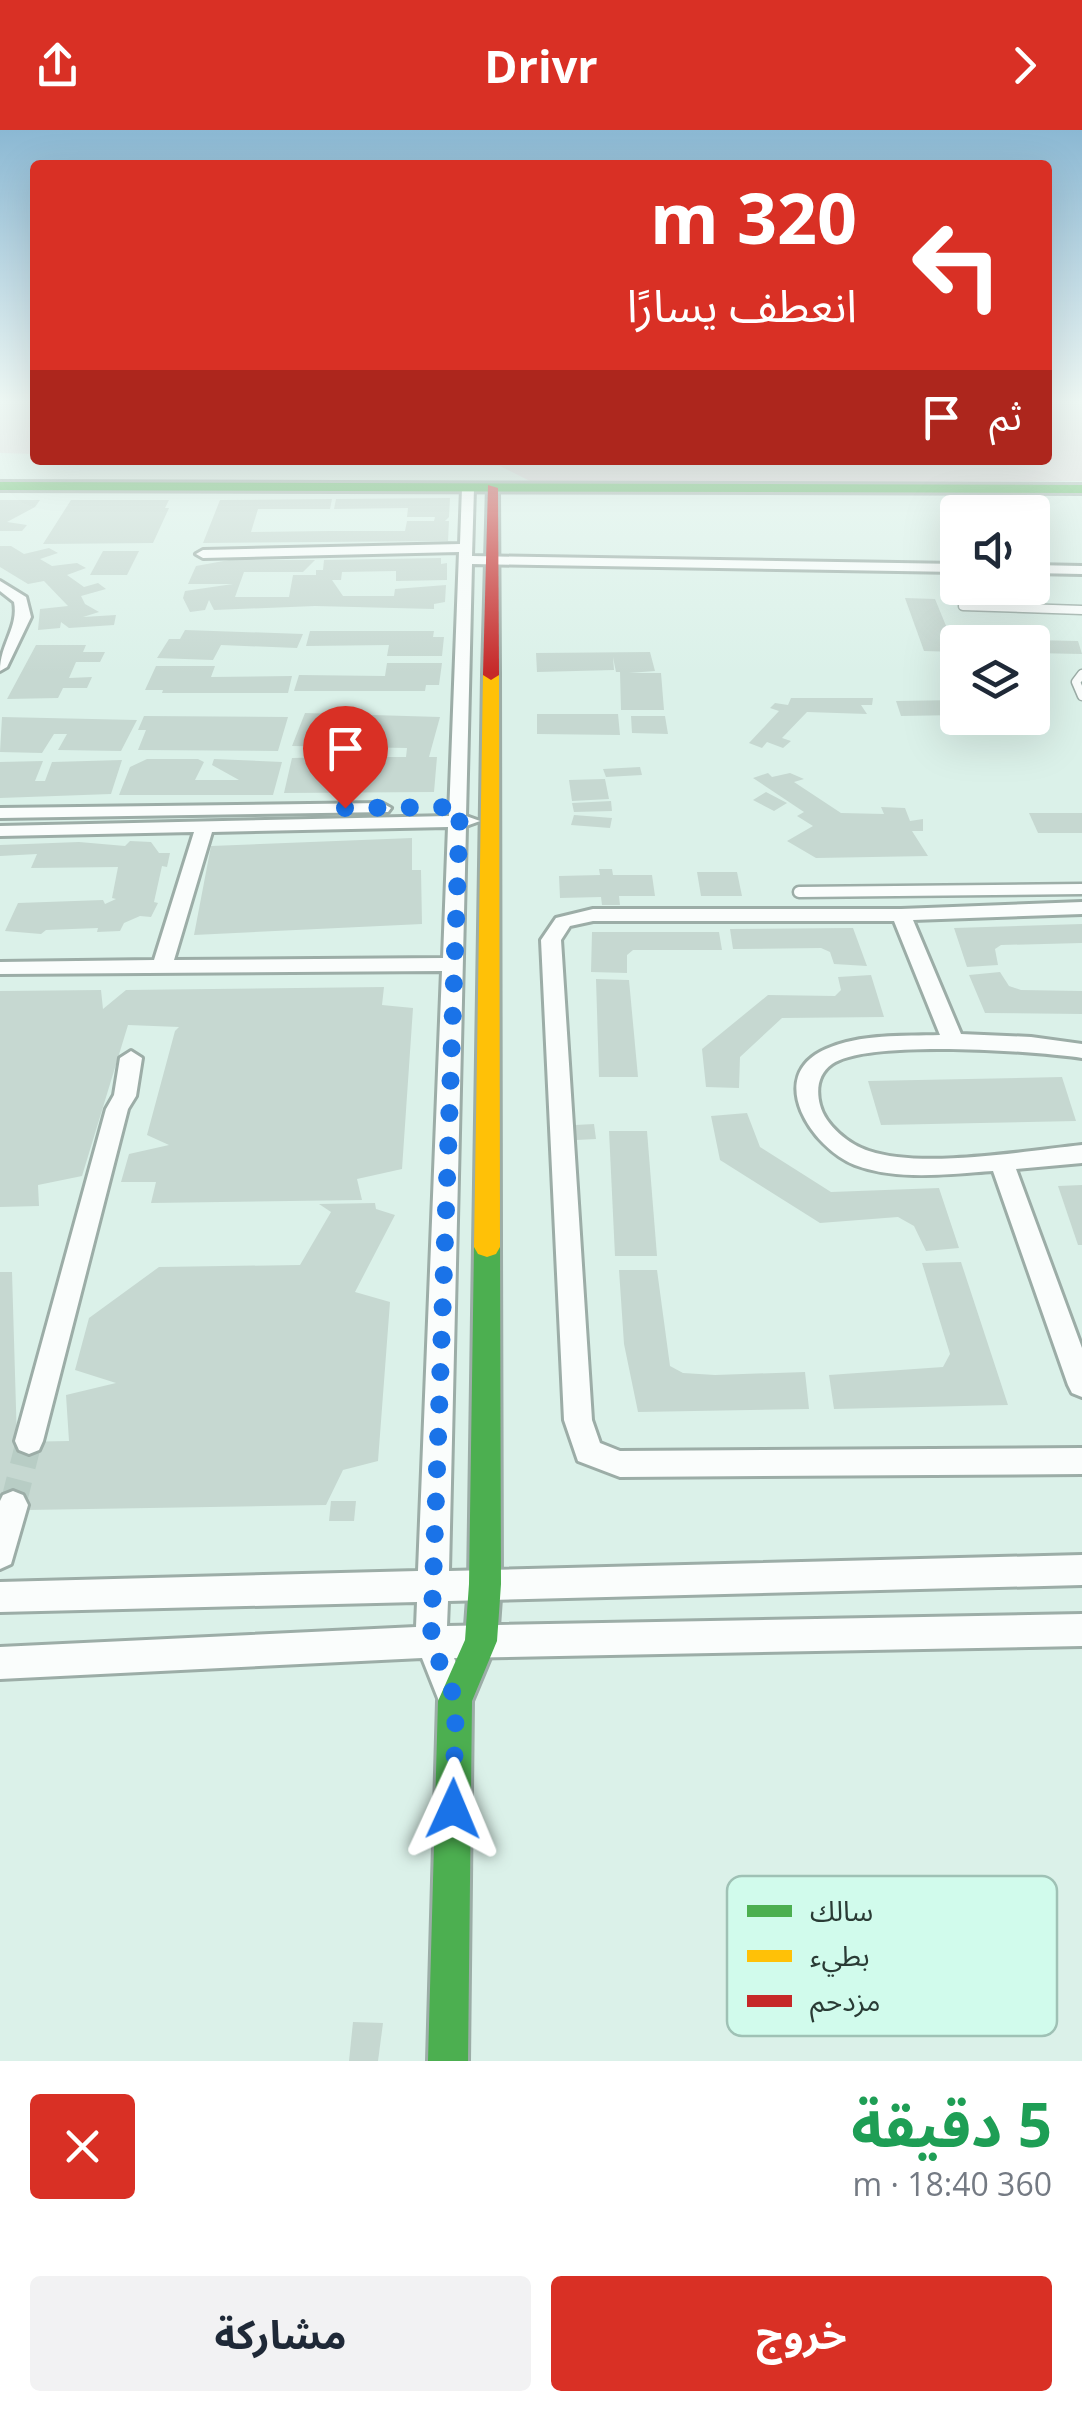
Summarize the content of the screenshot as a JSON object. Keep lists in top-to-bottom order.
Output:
{
  "legend": ["سالك", "بطيء", "مزدحم"],
  "page": {
    "header": "Drivr",
    "turn": ["320 m", "انعطف يسارًا"],
    "then": "ثم",
    "heading": ["5 دقيقة", "360 m · 18:40"],
    "buttons": ["خروج", "مشاركة"]
  }
}
